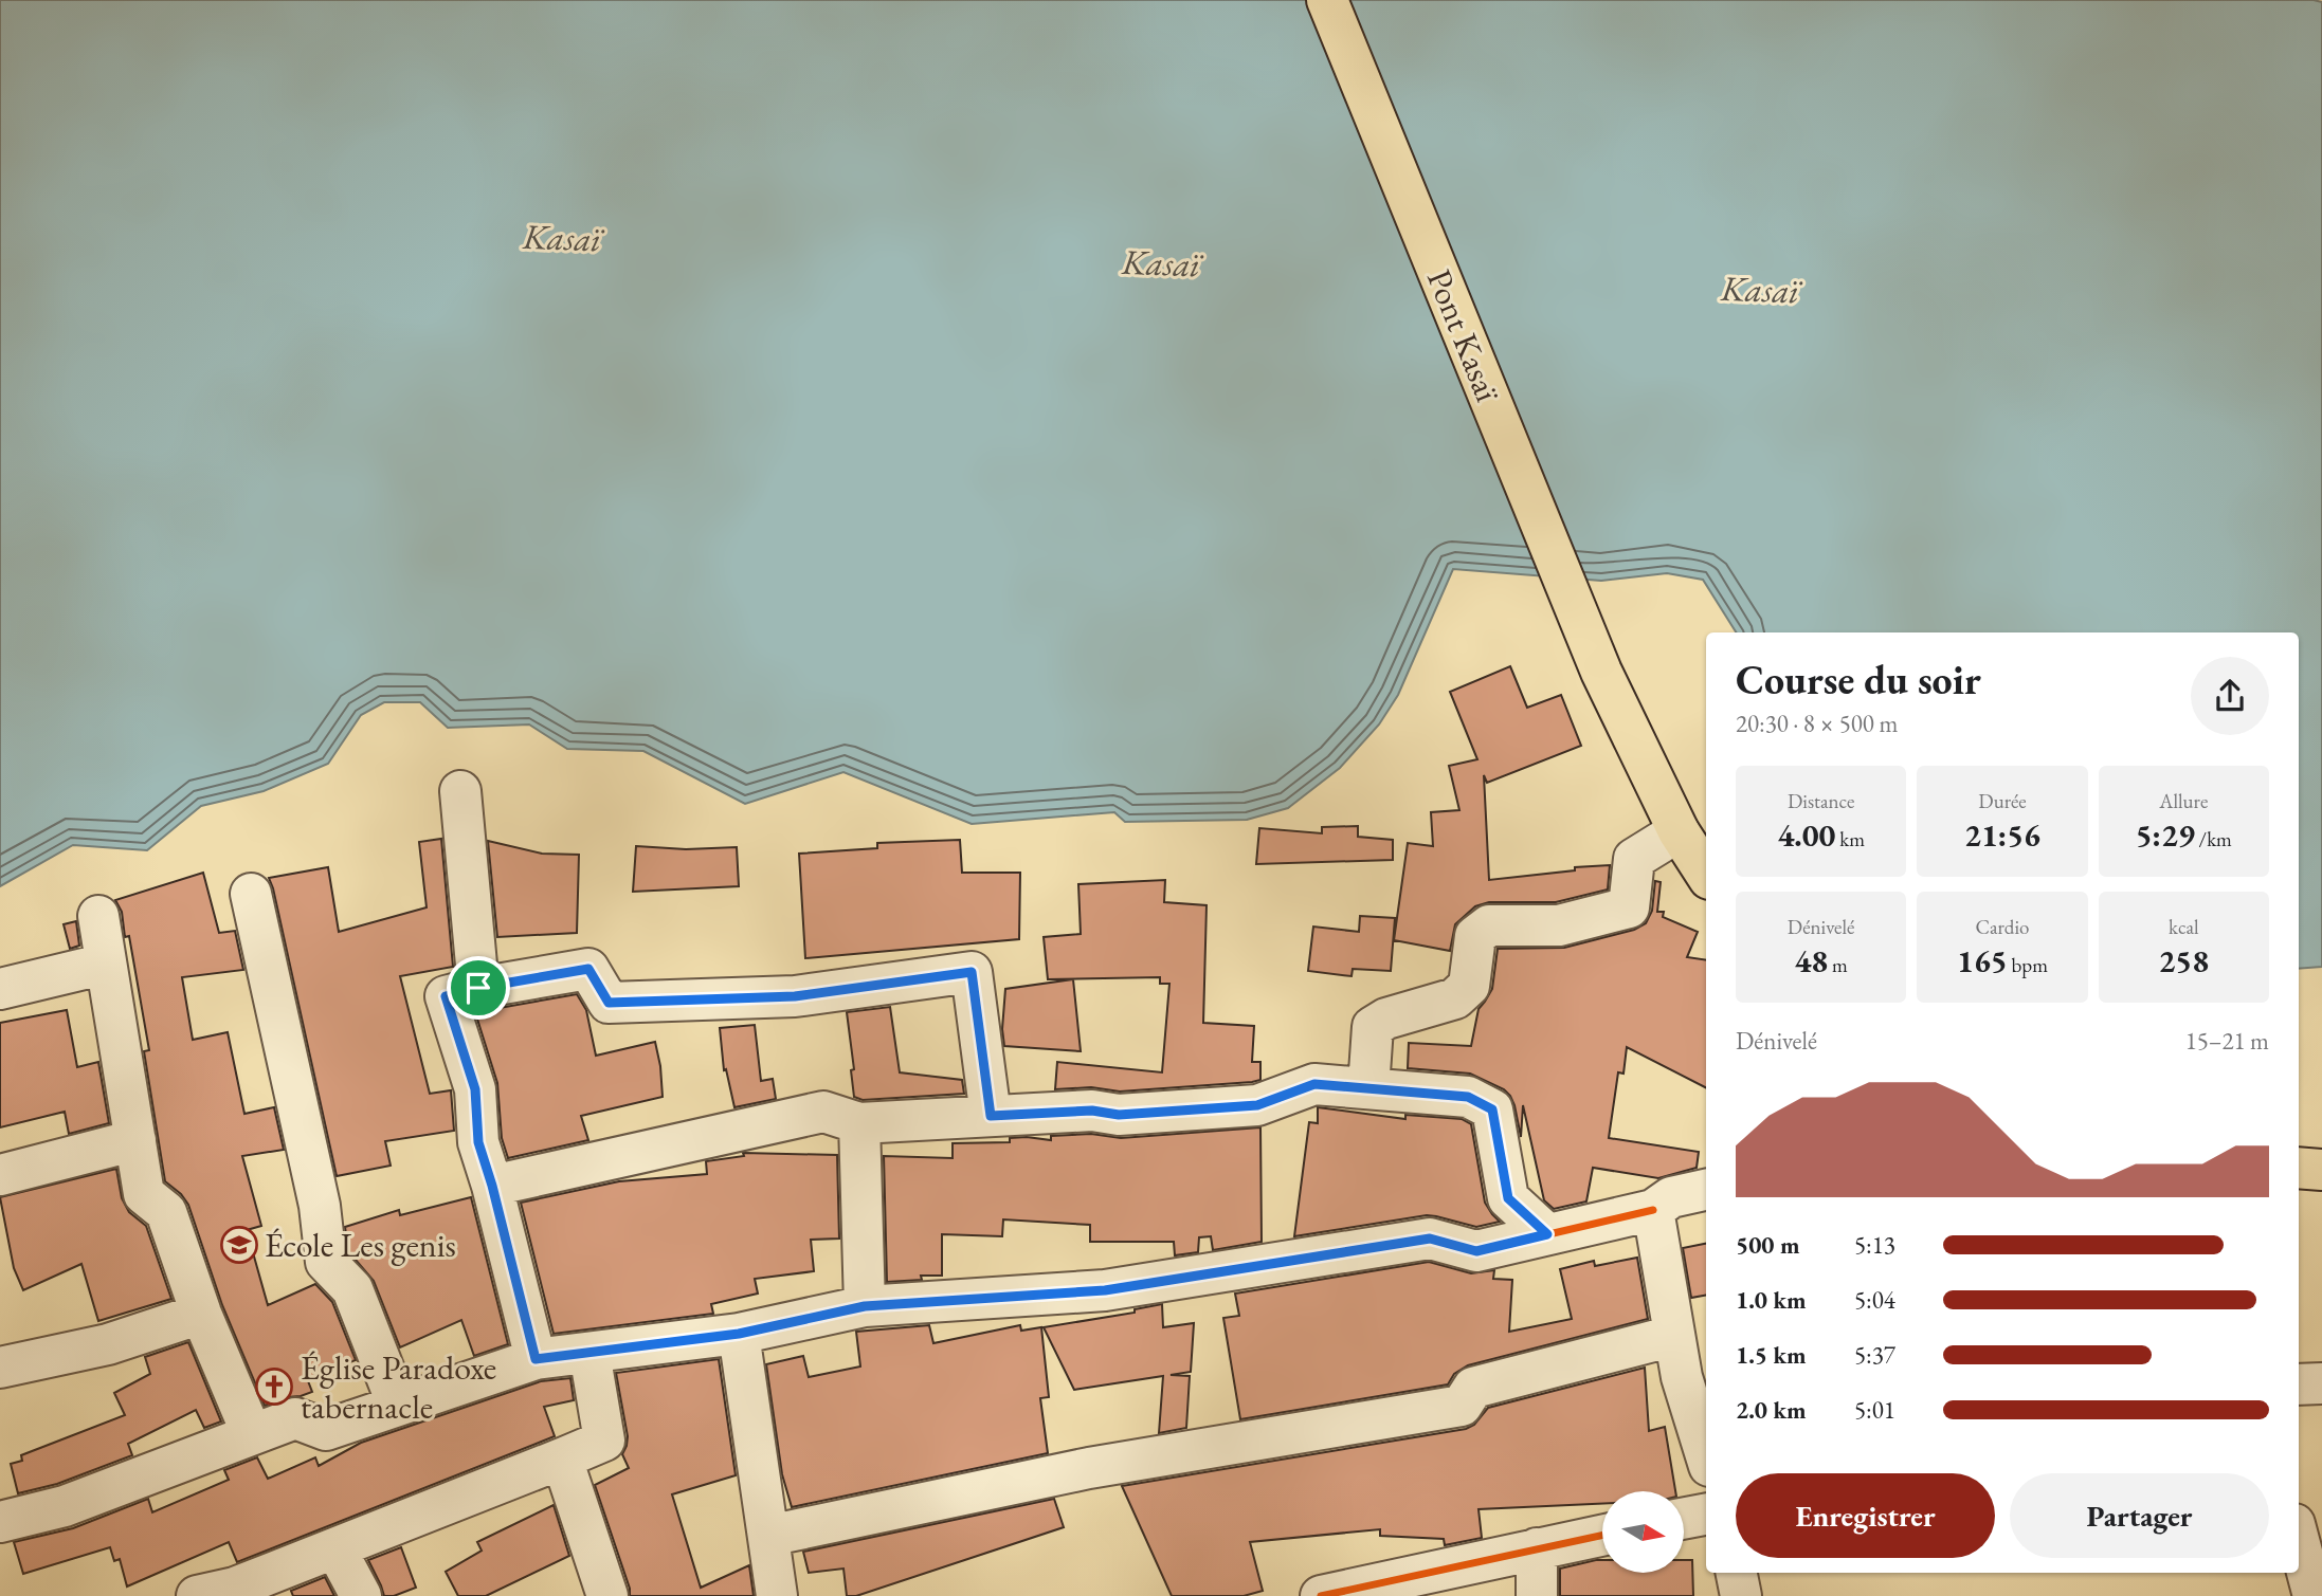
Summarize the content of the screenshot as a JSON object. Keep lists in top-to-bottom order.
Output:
{
  "streets": {
    "main road": ["Pont Kasaï"]
  },
  "water": ["Kasaï"],
  "places": {
    "school or university": ["École Les genis"],
    "church": ["Église Paradoxe tabernacle"]
  },
  "north": "right",
  "page": {
    "heading": ["Course du soir", "20:30 · 8 × 500 m"],
    "stats": [
      ["Distance", "4.00 km"],
      ["Durée", "21:56"],
      ["Allure", "5:29 /km"],
      ["Dénivelé", "48 m"],
      ["Cardio", "165 bpm"],
      ["kcal", "258"]
    ],
    "chart": ["Dénivelé", "15–21 m"],
    "list": [
      {
        "name": "500 m",
        "note": "5:13"
      },
      {
        "name": "1.0 km",
        "note": "5:04"
      },
      {
        "name": "1.5 km",
        "note": "5:37"
      },
      {
        "name": "2.0 km",
        "note": "5:01"
      }
    ],
    "buttons": ["Enregistrer", "Partager"]
  }
}
